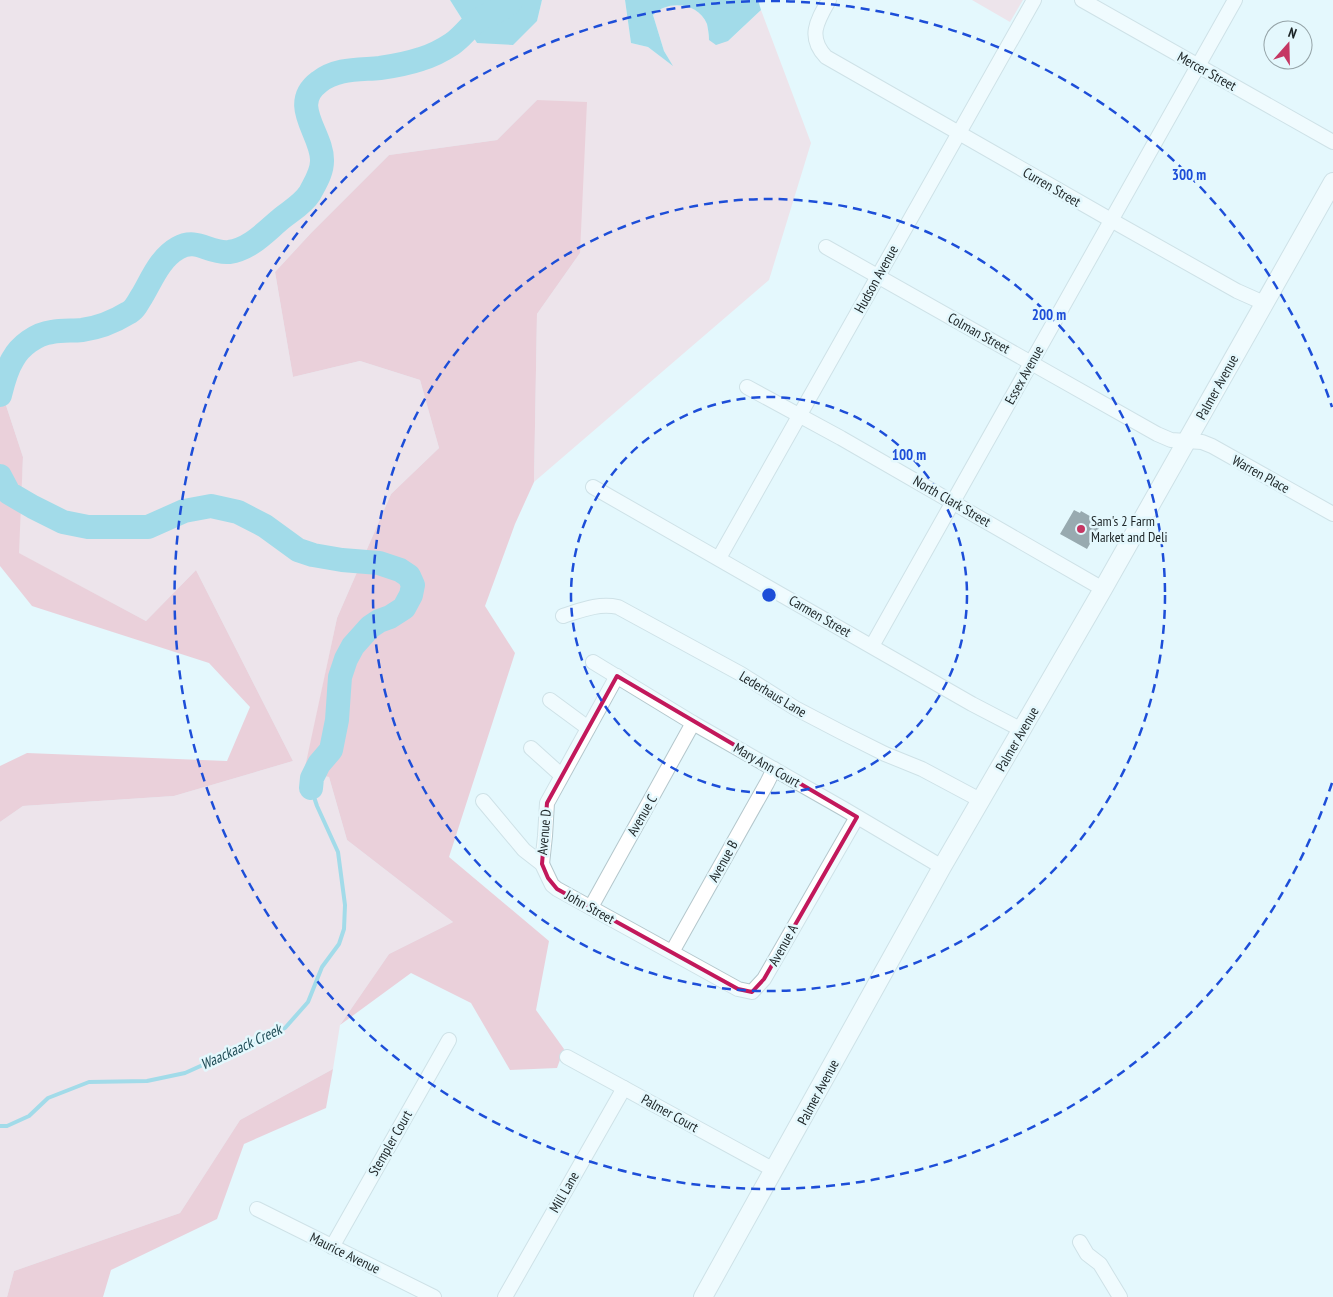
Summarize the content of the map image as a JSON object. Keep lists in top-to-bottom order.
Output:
{
  "streets": {
    "street": [
      "Mercer Street",
      "Curren Street",
      "Hudson Avenue",
      "Colman Street",
      "Essex Avenue",
      "Palmer Avenue",
      "Warren Place",
      "North Clark Street",
      "Carmen Street",
      "Lederhaus Lane",
      "Mary Ann Court",
      "Avenue C",
      "Avenue D",
      "Avenue B",
      "John Street",
      "Avenue A",
      "Palmer Court",
      "Stempler Court",
      "Mill Lane",
      "Maurice Avenue"
    ]
  },
  "crossings": [
    ["Mercer Street", "Essex Avenue"],
    ["Curren Street", "Hudson Avenue"],
    ["Curren Street", "Essex Avenue"],
    ["Curren Street", "Palmer Avenue"],
    ["Hudson Avenue", "Colman Street"],
    ["Hudson Avenue", "North Clark Street"],
    ["Hudson Avenue", "Carmen Street"],
    ["Colman Street", "Essex Avenue"],
    ["Colman Street", "Palmer Avenue"],
    ["Colman Street", "Warren Place"],
    ["Essex Avenue", "North Clark Street"],
    ["Essex Avenue", "Carmen Street"],
    ["Palmer Avenue", "Warren Place"],
    ["Palmer Avenue", "North Clark Street"],
    ["Palmer Avenue", "Carmen Street"],
    ["Palmer Avenue", "Lederhaus Lane"],
    ["Palmer Avenue", "Mary Ann Court"],
    ["Palmer Avenue", "Palmer Court"],
    ["Mary Ann Court", "Avenue C"],
    ["Mary Ann Court", "Avenue D"],
    ["Mary Ann Court", "Avenue B"],
    ["Mary Ann Court", "Avenue A"],
    ["Avenue C", "John Street"],
    ["Avenue D", "John Street"],
    ["Avenue B", "John Street"],
    ["Avenue B", "Avenue A"],
    ["John Street", "Avenue A"],
    ["Palmer Court", "Mill Lane"],
    ["Stempler Court", "Maurice Avenue"]
  ],
  "water": ["Waackaack Creek"],
  "places": ["Sam's 2 Farm Market and Deli"],
  "north": "top",
  "rings": ["300 m", "200 m", "100 m"]
}
